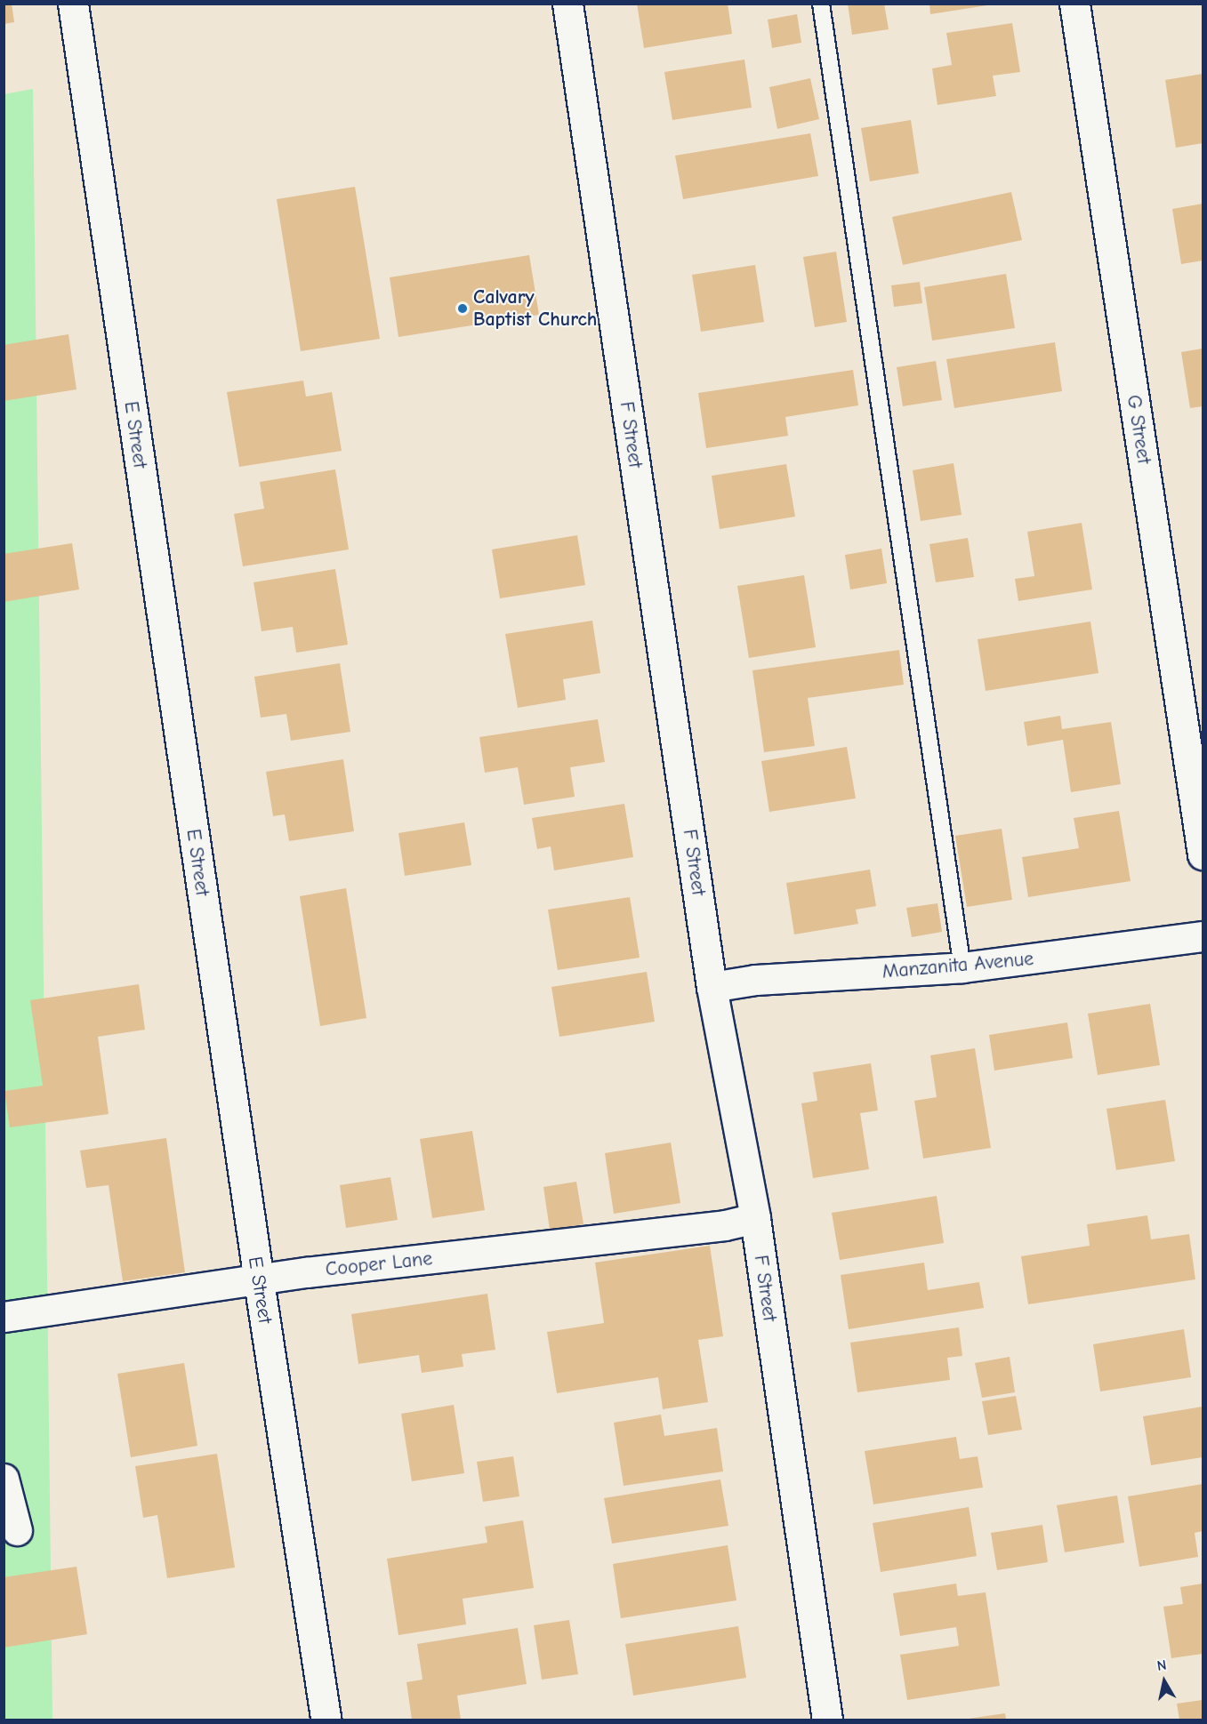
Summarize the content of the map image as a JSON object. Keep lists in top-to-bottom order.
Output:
{
  "streets": {
    "street": [
      "G Street",
      "E Street",
      "F Street",
      "Manzanita Avenue",
      "Cooper Lane"
    ]
  },
  "crossings": [
    ["E Street", "Cooper Lane"],
    ["F Street", "Manzanita Avenue"],
    ["F Street", "Cooper Lane"]
  ],
  "places": ["Calvary Baptist Church"],
  "north": "top"
}
